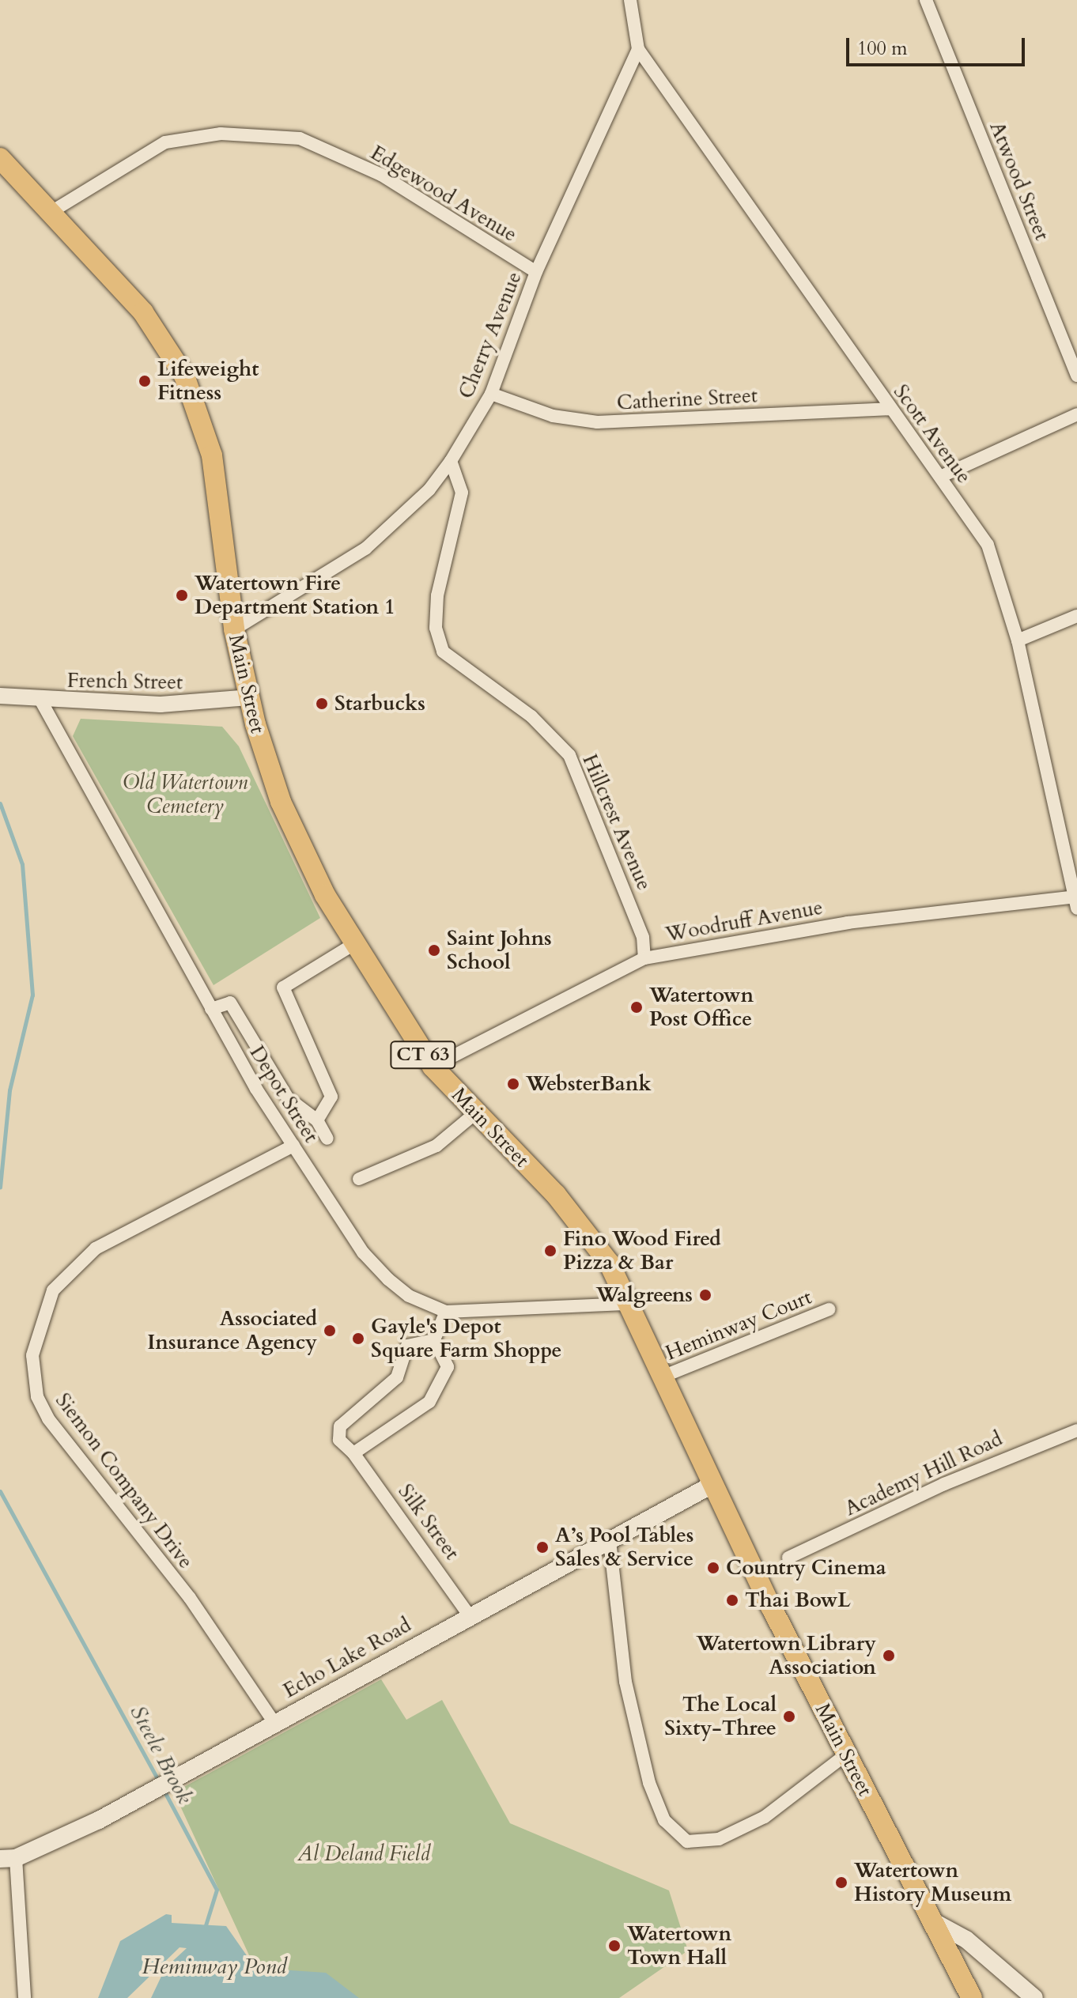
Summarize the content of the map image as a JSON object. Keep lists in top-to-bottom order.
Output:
{
  "streets": {
    "main road": ["Main Street", "CT 63", "Echo Lake Road"],
    "street": [
      "Atwood Street",
      "Edgewood Avenue",
      "Cherry Avenue",
      "Catherine Street",
      "Scott Avenue",
      "French Street",
      "Hillcrest Avenue",
      "Woodruff Avenue",
      "Depot Street",
      "Heminway Court",
      "Academy Hill Road",
      "Siemon Company Drive",
      "Silk Street"
    ]
  },
  "crossings": [
    ["Edgewood Avenue", "Cherry Avenue"],
    ["Edgewood Avenue", "Main Street"],
    ["Cherry Avenue", "Catherine Street"],
    ["Cherry Avenue", "Scott Avenue"],
    ["Cherry Avenue", "Main Street"],
    ["Cherry Avenue", "Hillcrest Avenue"],
    ["Catherine Street", "Scott Avenue"],
    ["Scott Avenue", "Woodruff Avenue"],
    ["French Street", "Main Street"],
    ["French Street", "Depot Street"],
    ["Main Street", "Woodruff Avenue"],
    ["Main Street", "Depot Street"],
    ["Main Street", "Heminway Court"],
    ["Main Street", "Echo Lake Road"],
    ["Hillcrest Avenue", "Woodruff Avenue"],
    ["Depot Street", "Siemon Company Drive"],
    ["Siemon Company Drive", "Echo Lake Road"],
    ["Silk Street", "Echo Lake Road"]
  ],
  "water": ["Steele Brook", "Heminway Pond"],
  "parks": ["Old Watertown Cemetery", "Al Deland Field"],
  "places": [
    "Lifeweight Fitness",
    "Watertown Fire Department Station 1",
    "Starbucks",
    "Saint Johns School",
    "Watertown Post Office",
    "WebsterBank",
    "Fino Wood Fired Pizza & Bar",
    "Walgreens",
    "Associated Insurance Agency",
    "Gayle's Depot Square Farm Shoppe",
    "A’s Pool Tables Sales & Service",
    "Country Cinema",
    "Thai BowL",
    "Watertown Library Association",
    "The Local Sixty-Three",
    "Watertown History Museum",
    "Watertown Town Hall"
  ],
  "scale_bar": "100 m"
}
